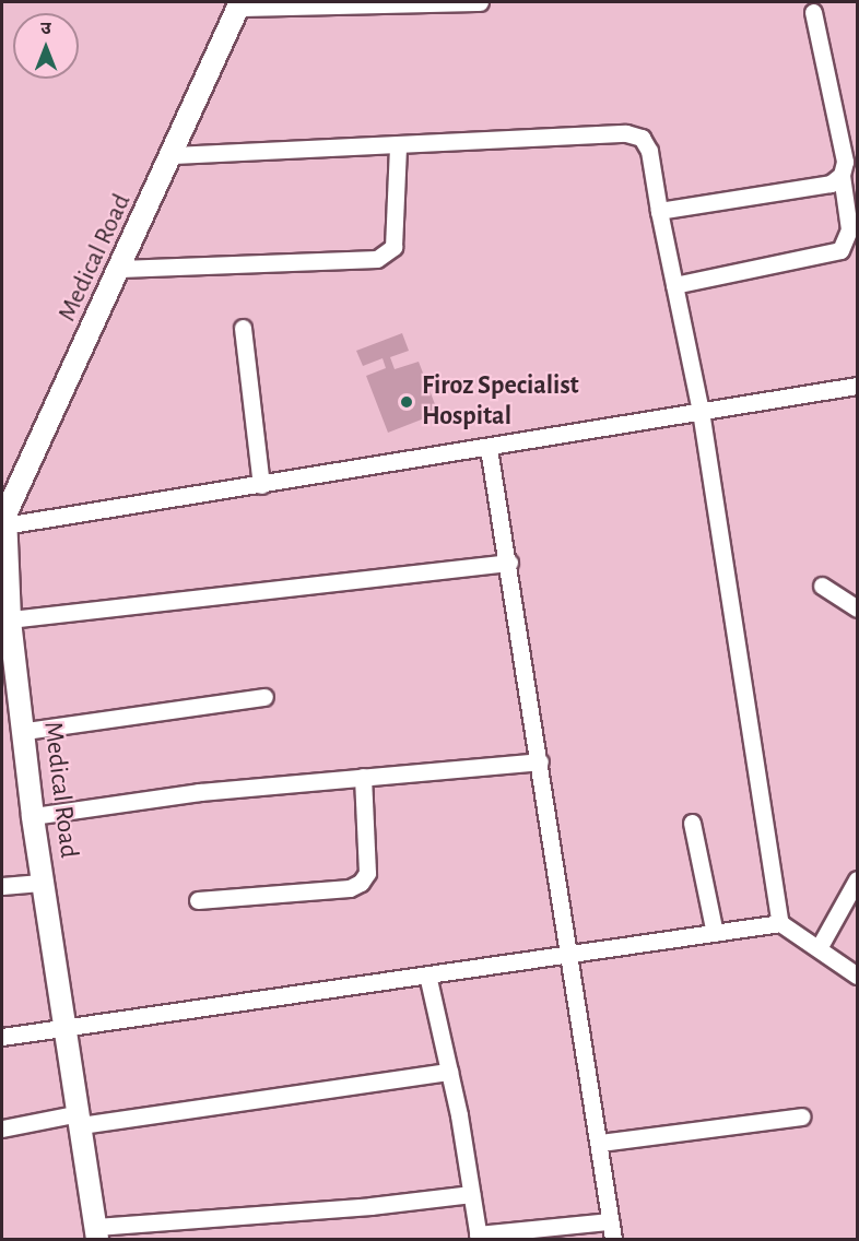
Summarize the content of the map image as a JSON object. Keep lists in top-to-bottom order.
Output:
{
  "streets": {
    "street": ["Medical Road"]
  },
  "places": ["Firoz Specialist Hospital"],
  "north": "top"
}
